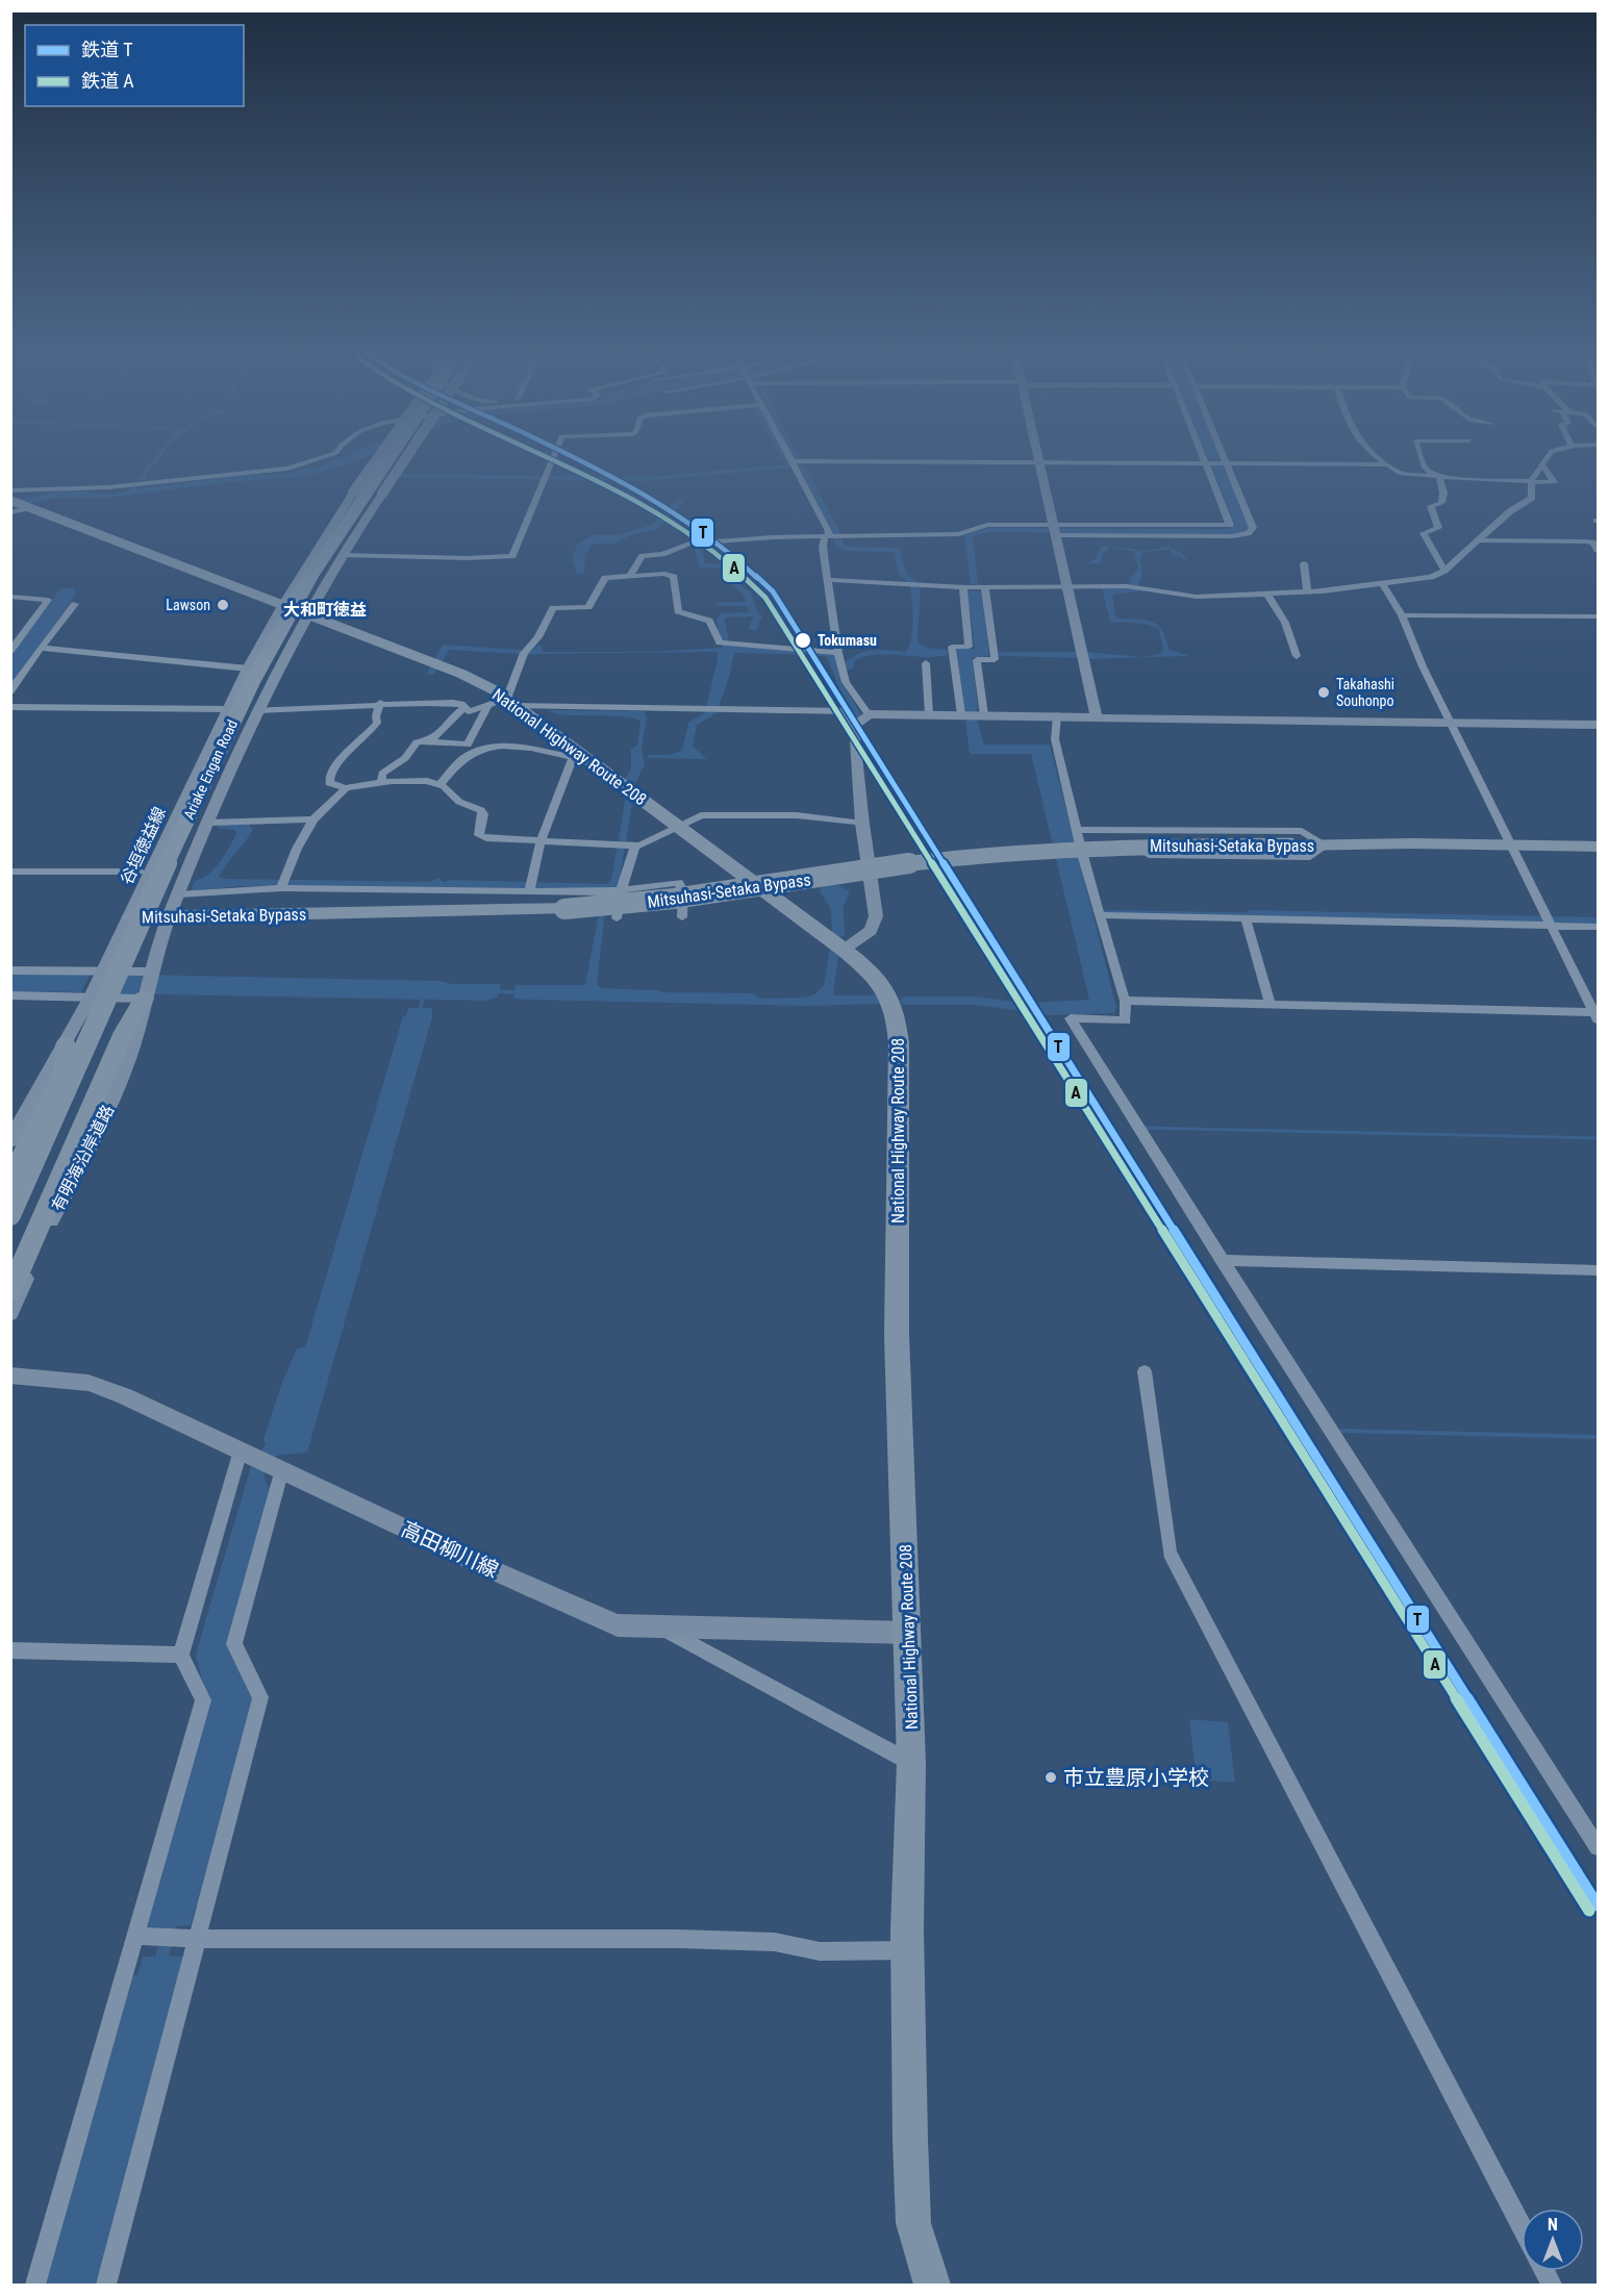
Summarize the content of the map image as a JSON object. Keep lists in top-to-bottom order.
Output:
{
  "streets": {
    "highway": ["National Highway Route 208", "Ariake Engan Road", "Mitsuhasi-Setaka Bypass"],
    "main road": ["谷垣徳益線", "有明海沿岸道路", "高田柳川線"]
  },
  "crossings": [
    ["National Highway Route 208", "谷垣徳益線"],
    ["National Highway Route 208", "高田柳川線"],
    ["Ariake Engan Road", "谷垣徳益線"],
    ["Ariake Engan Road", "Mitsuhasi-Setaka Bypass"],
    ["谷垣徳益線", "Mitsuhasi-Setaka Bypass"]
  ],
  "districts": ["大和町徳益"],
  "places": [
    "Lawson",
    "Tokumasu",
    "Takahashi Souhonpo",
    "市立豊原小学校"
  ],
  "lines": ["rail line T", "rail line A"],
  "legend": ["鉄道 T", "鉄道 A"],
  "north": "top"
}
